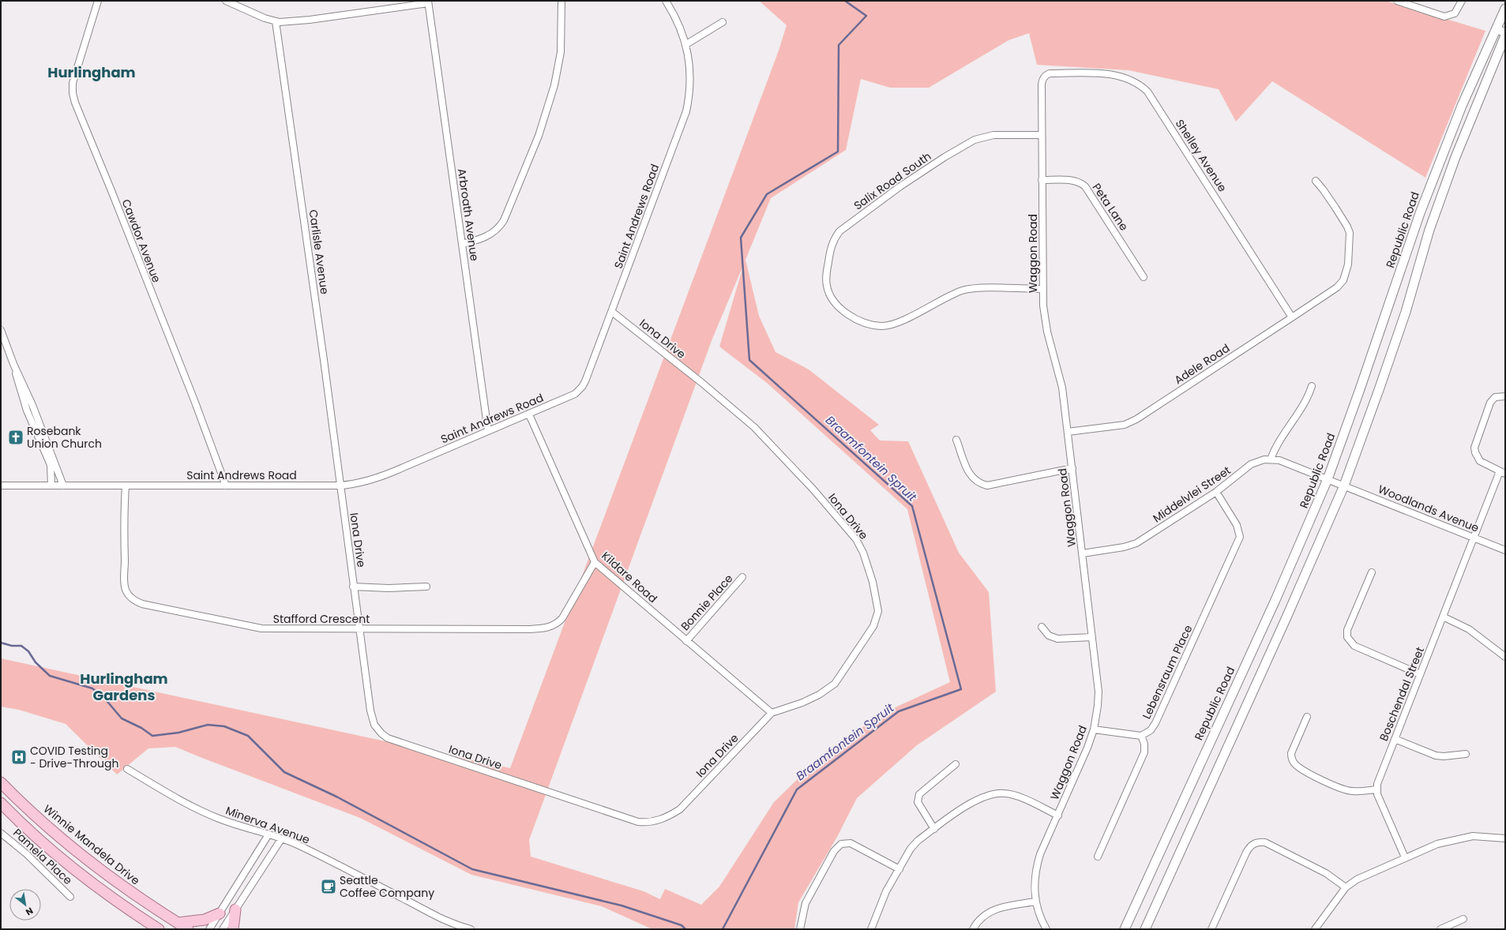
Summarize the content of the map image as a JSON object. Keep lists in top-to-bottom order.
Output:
{
  "streets": {
    "main road": ["Republic Road", "Winnie Mandela Drive"],
    "street": [
      "Shelley Avenue",
      "Salix Road South",
      "Peta Lane",
      "Arbroath Avenue",
      "Saint Andrews Road",
      "Cawdor Avenue",
      "Carlisle Avenue",
      "Waggon Road",
      "Iona Drive",
      "Adele Road",
      "Middelvlei Street",
      "Woodlands Avenue",
      "Kildare Road",
      "Bonnie Place",
      "Stafford Crescent",
      "Lebensraum Place",
      "Boschendal Street",
      "Minerva Avenue",
      "Pamela Place"
    ]
  },
  "crossings": [
    ["Shelley Avenue", "Waggon Road"],
    ["Shelley Avenue", "Adele Road"],
    ["Salix Road South", "Waggon Road"],
    ["Peta Lane", "Waggon Road"],
    ["Arbroath Avenue", "Saint Andrews Road"],
    ["Saint Andrews Road", "Cawdor Avenue"],
    ["Saint Andrews Road", "Carlisle Avenue"],
    ["Saint Andrews Road", "Iona Drive"],
    ["Saint Andrews Road", "Kildare Road"],
    ["Saint Andrews Road", "Stafford Crescent"],
    ["Republic Road", "Middelvlei Street"],
    ["Republic Road", "Woodlands Avenue"],
    ["Carlisle Avenue", "Iona Drive"],
    ["Waggon Road", "Adele Road"],
    ["Waggon Road", "Middelvlei Street"],
    ["Iona Drive", "Kildare Road"],
    ["Iona Drive", "Stafford Crescent"],
    ["Middelvlei Street", "Woodlands Avenue"],
    ["Middelvlei Street", "Lebensraum Place"],
    ["Woodlands Avenue", "Boschendal Street"],
    ["Kildare Road", "Bonnie Place"],
    ["Kildare Road", "Stafford Crescent"]
  ],
  "districts": ["Hurlingham", "Hurlingham Gardens"],
  "water": ["Braamfontein Spruit"],
  "places": {
    "church": ["Rosebank Union Church"],
    "hospital": ["COVID Testing - Drive-Through"],
    "cafe": ["Seattle Coffee Company"]
  },
  "north": "bottom right"
}
